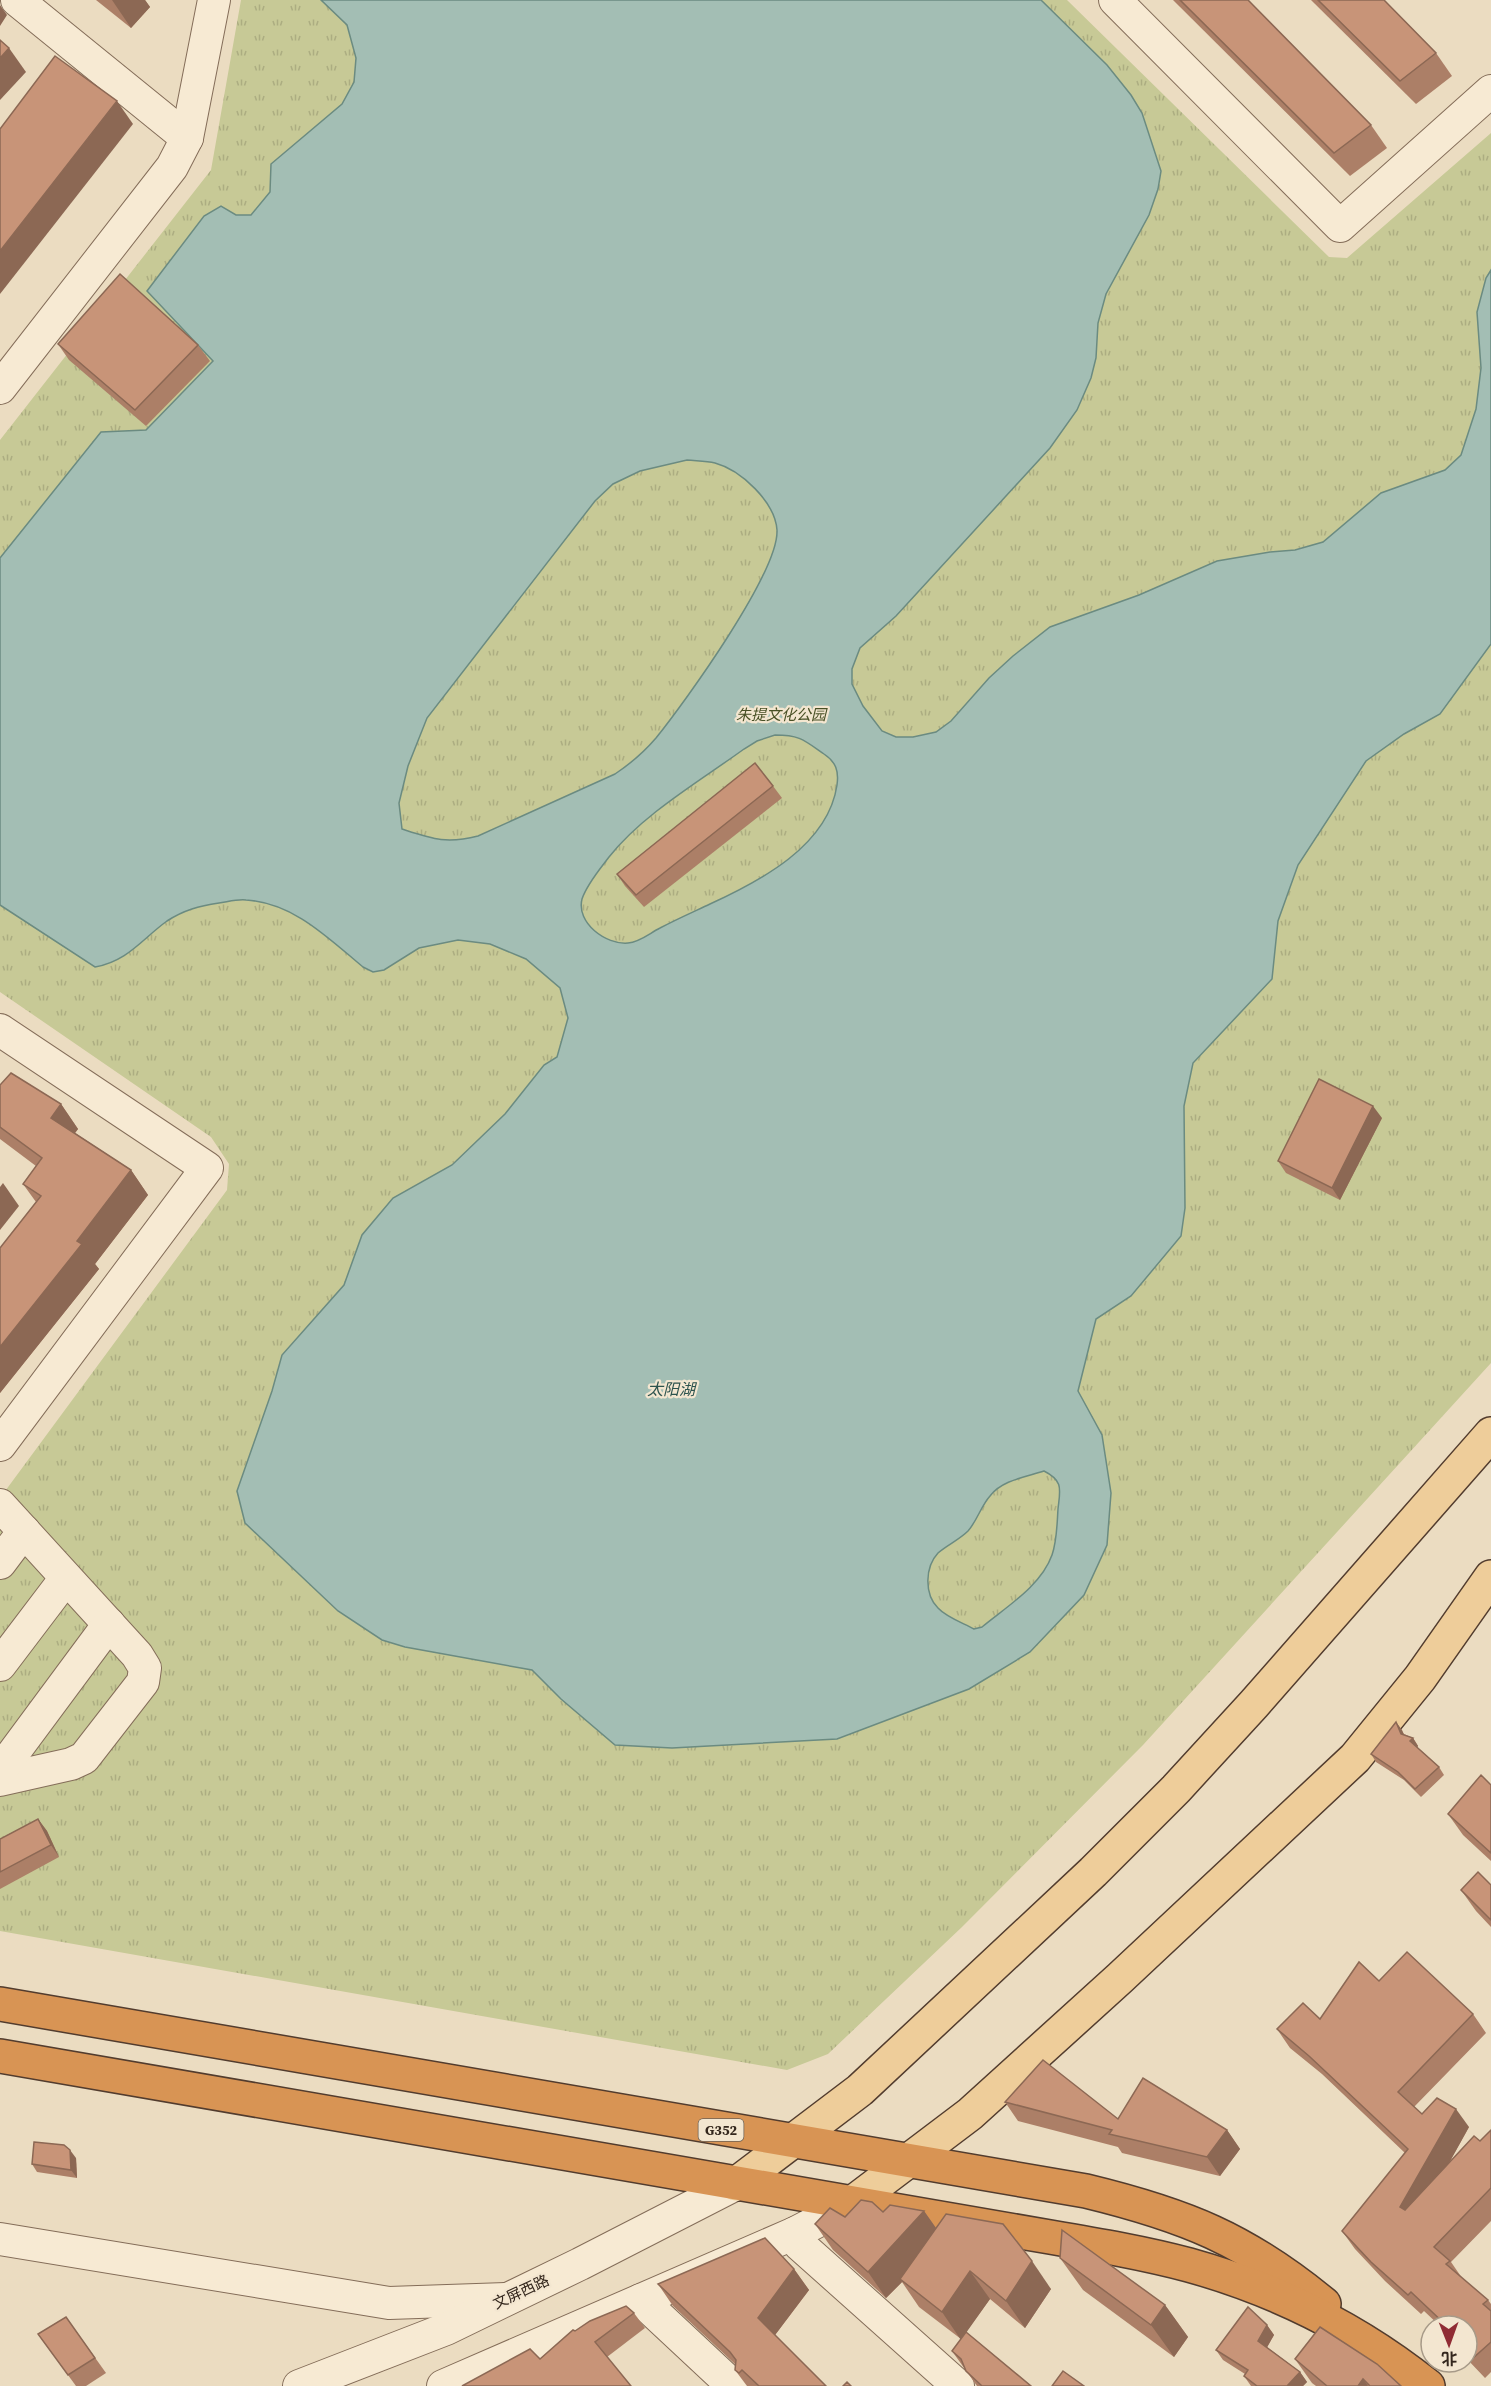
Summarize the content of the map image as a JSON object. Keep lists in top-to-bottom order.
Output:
{
  "streets": {
    "highway": ["G352"],
    "street": ["文屏西路"]
  },
  "crossings": [
    ["G352", "文屏西路"]
  ],
  "water": ["太阳湖"],
  "parks": ["朱提文化公园"],
  "north": "bottom"
}
